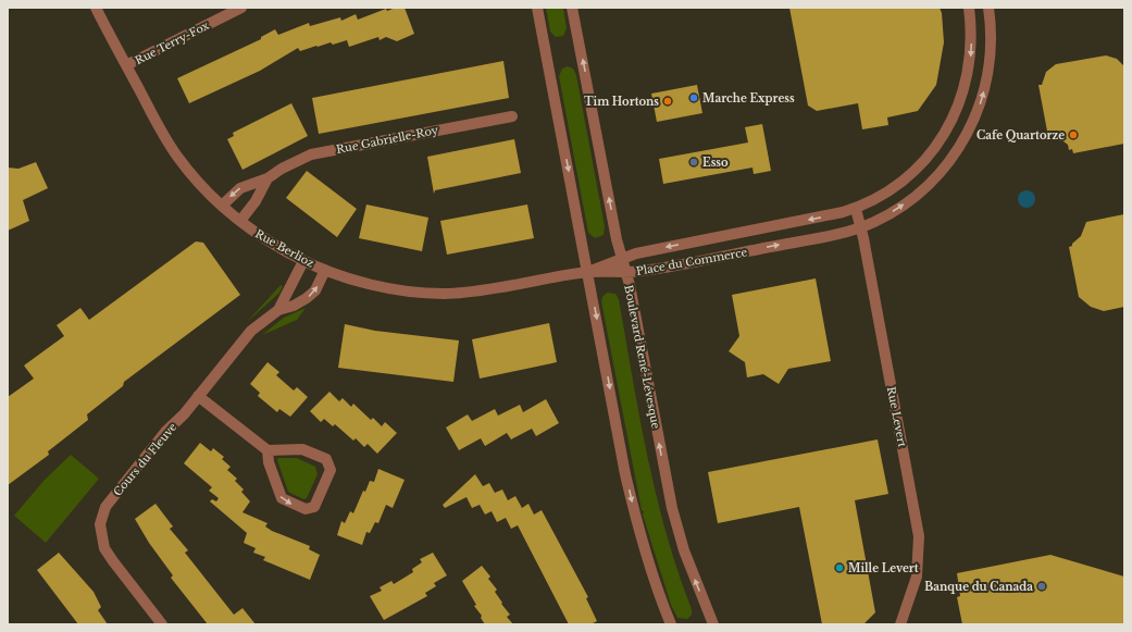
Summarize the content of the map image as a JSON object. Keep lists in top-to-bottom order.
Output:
{
  "streets": {
    "street": [
      "Rue Terry-Fox",
      "Rue Gabrielle-Roy",
      "Rue Berlioz",
      "Place du Commerce",
      "Boulevard René-Lévesque",
      "Rue Levert",
      "Cours du Fleuve"
    ]
  },
  "crossings": [
    ["Rue Terry-Fox", "Rue Berlioz"],
    ["Rue Gabrielle-Roy", "Rue Berlioz"],
    ["Rue Berlioz", "Place du Commerce"],
    ["Rue Berlioz", "Cours du Fleuve"],
    ["Place du Commerce", "Boulevard René-Lévesque"],
    ["Place du Commerce", "Rue Levert"]
  ],
  "places": [
    "Marche Express",
    "Tim Hortons",
    "Cafe Quartorze",
    "Esso",
    "Mille Levert",
    "Banque du Canada"
  ]
}
